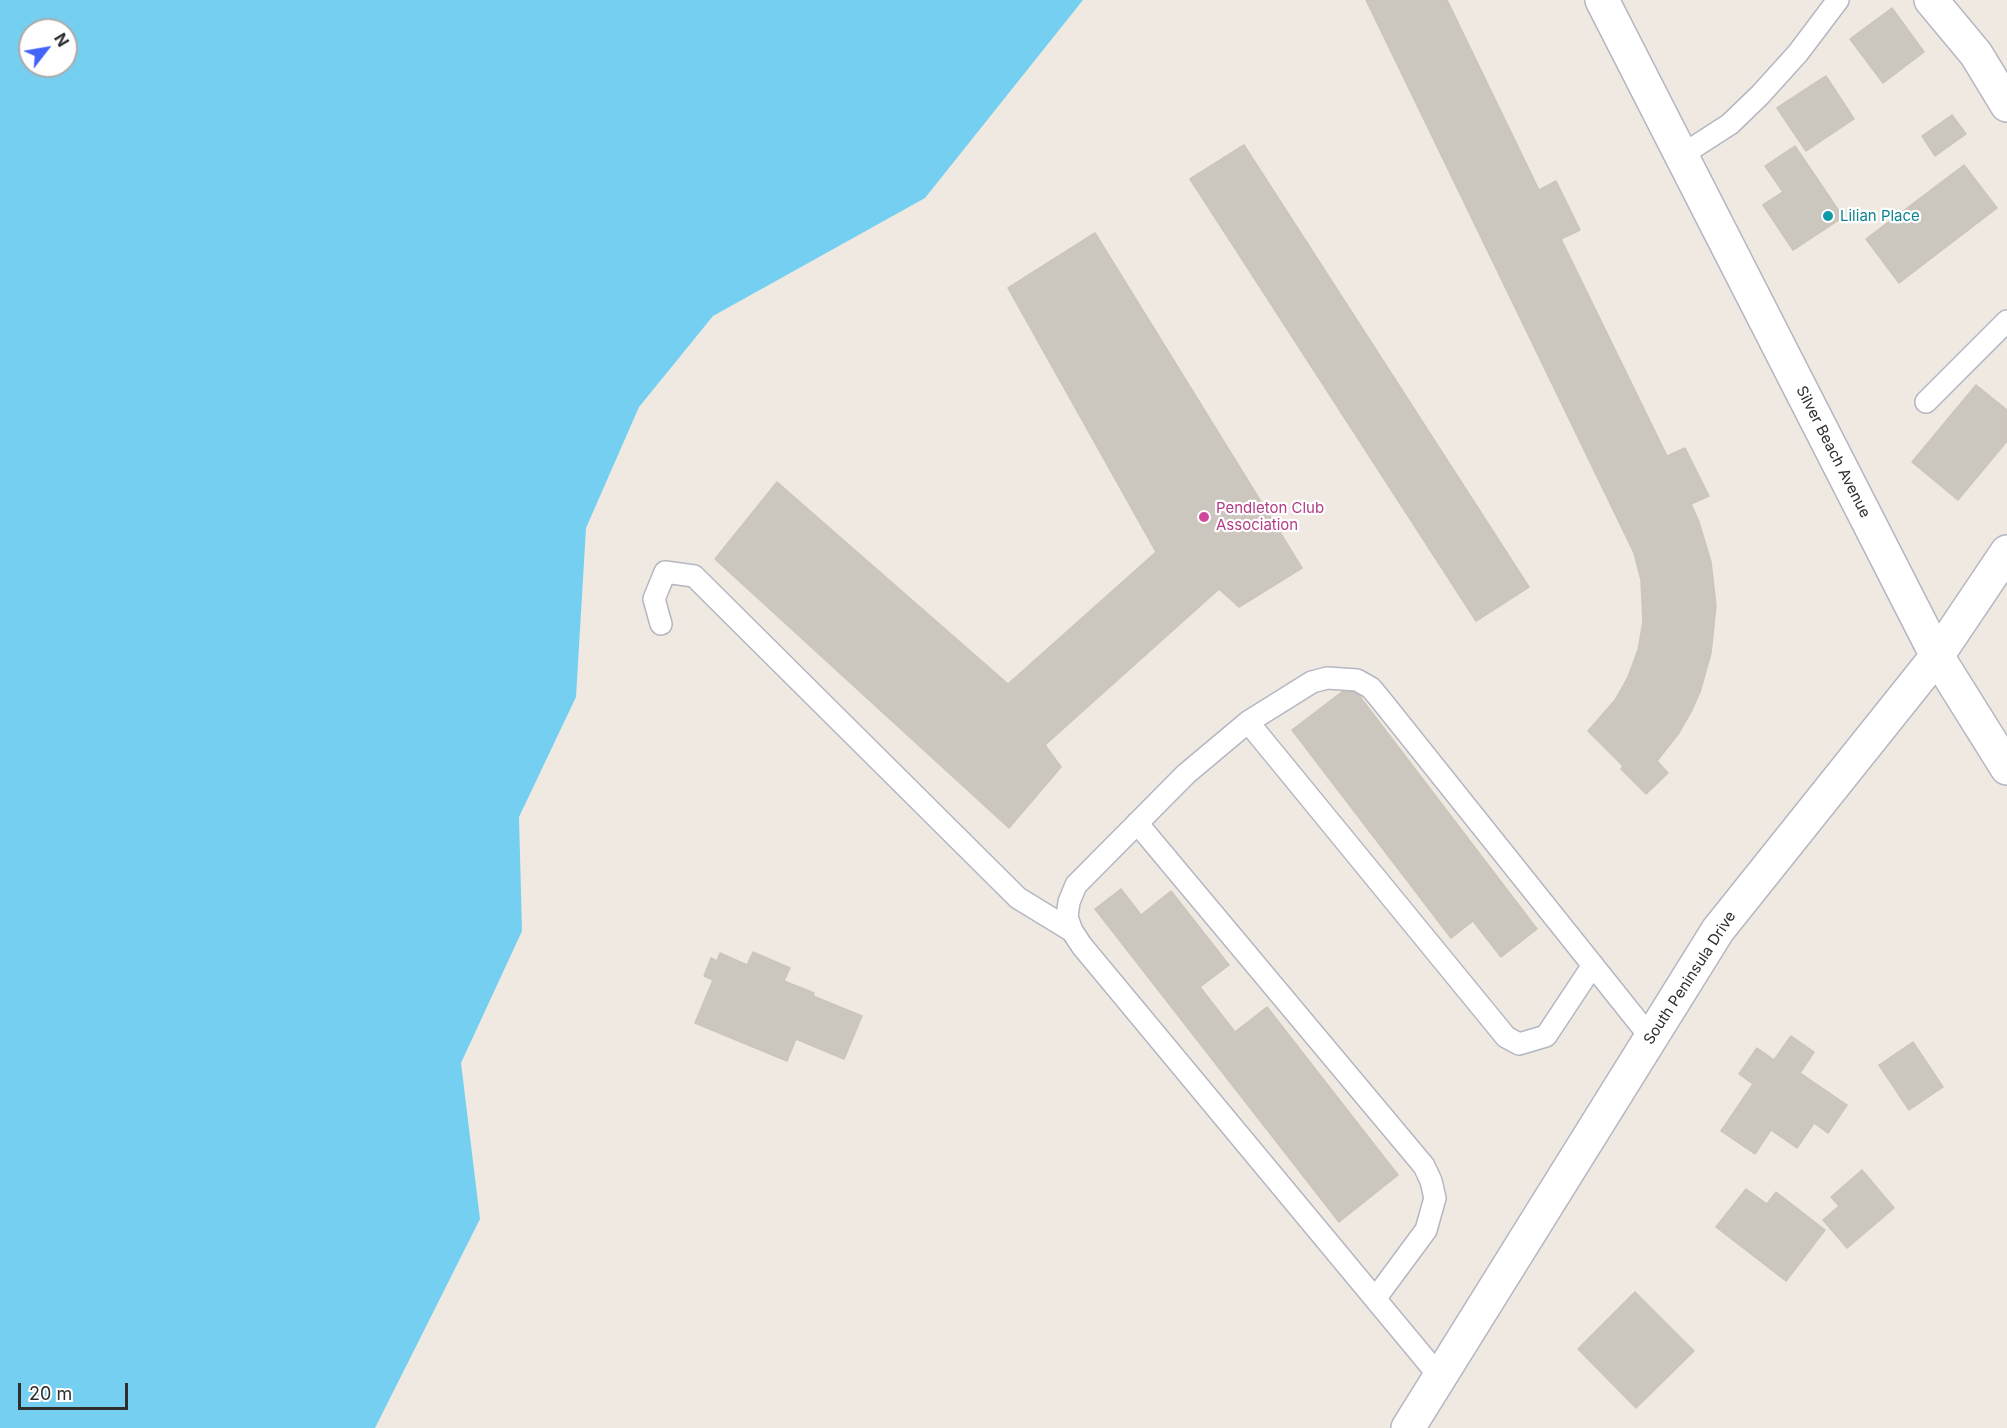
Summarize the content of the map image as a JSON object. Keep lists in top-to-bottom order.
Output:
{
  "streets": {
    "main road": ["Silver Beach Avenue", "South Peninsula Drive"]
  },
  "crossings": [
    ["Silver Beach Avenue", "South Peninsula Drive"]
  ],
  "places": ["Lilian Place", "Pendleton Club Association"],
  "scale_bar": "20 m",
  "north": "top right"
}
